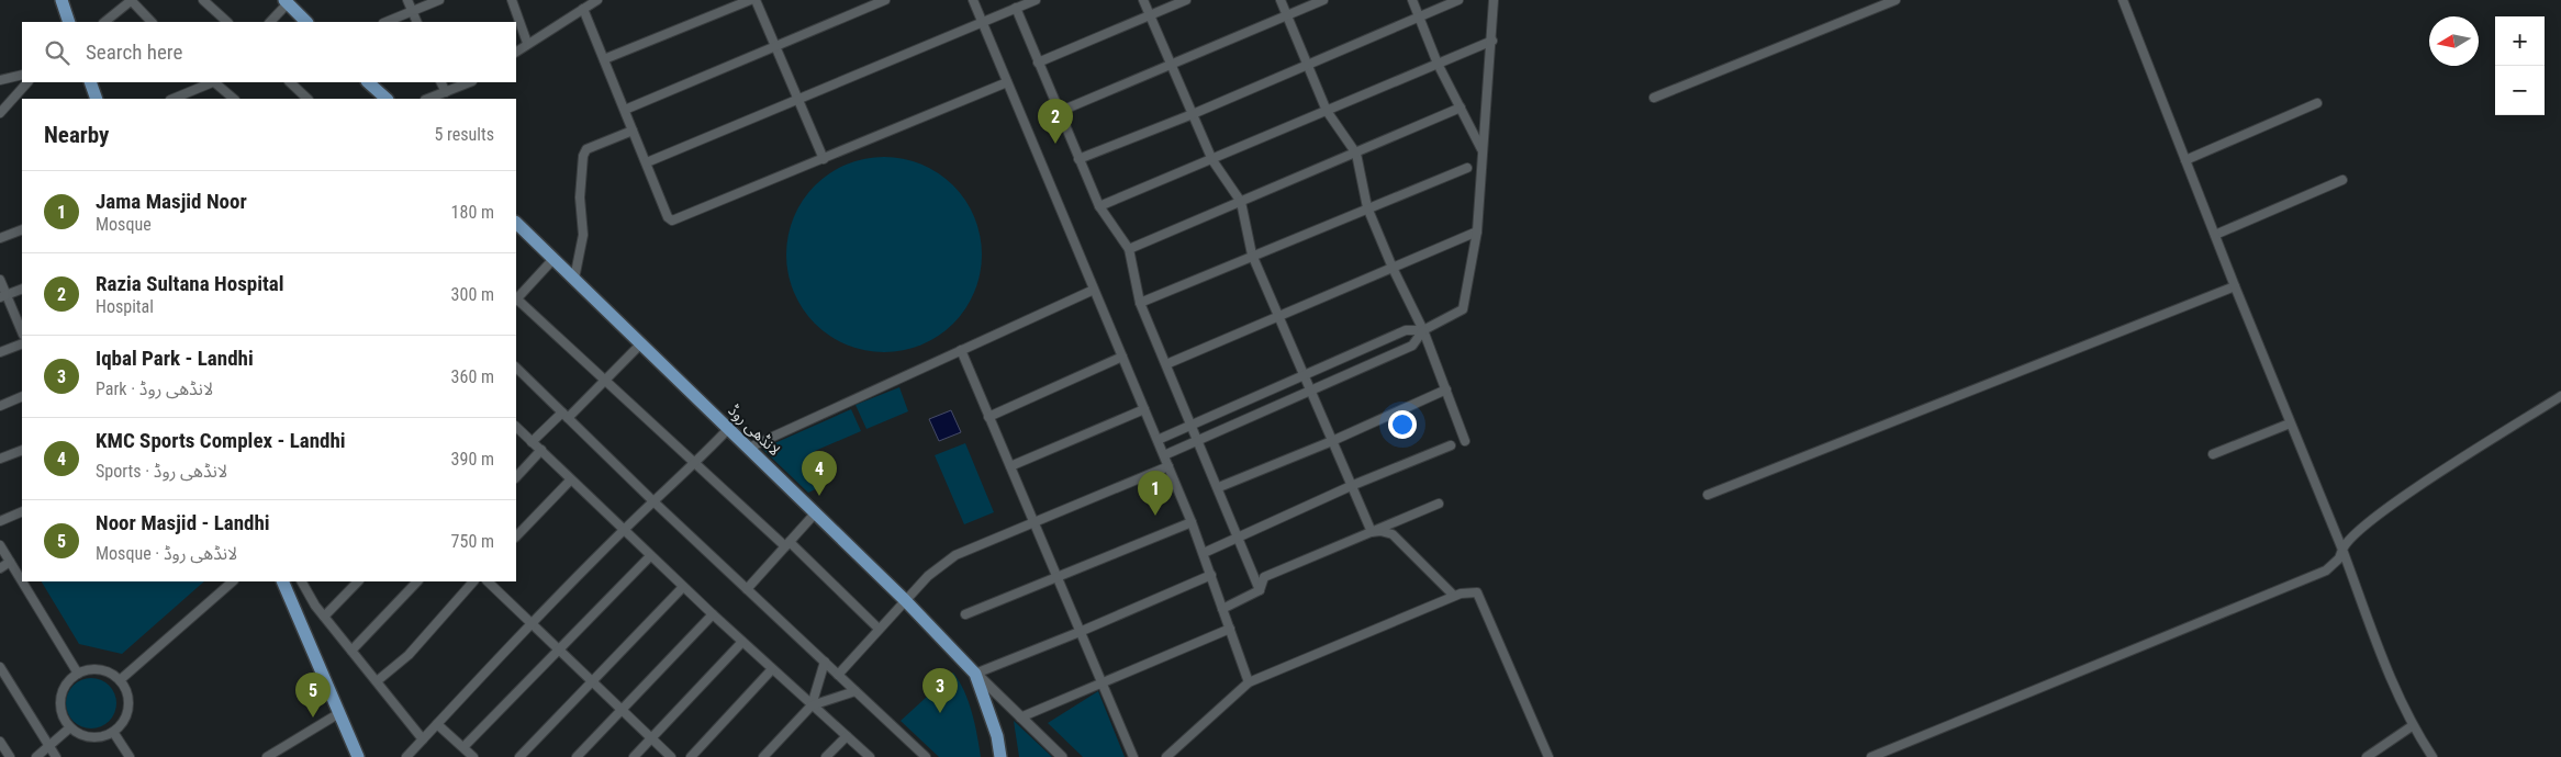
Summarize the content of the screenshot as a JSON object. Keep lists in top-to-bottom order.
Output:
{
  "streets": {
    "main road": ["لانڈھی روڈ"]
  },
  "north": "left",
  "page": {
    "map_buttons": ["+", "−"],
    "search": "Search here",
    "pins": [
      "2",
      "4",
      "1",
      "3",
      "5"
    ],
    "heading": ["Nearby", "5 results"],
    "list": [
      {
        "mark": "1",
        "name": "Jama Masjid Noor",
        "note": "Mosque",
        "value": "180 m"
      },
      {
        "mark": "2",
        "name": "Razia Sultana Hospital",
        "note": "Hospital",
        "value": "300 m"
      },
      {
        "mark": "3",
        "name": "Iqbal Park - Landhi",
        "note": "Park · لانڈھی روڈ",
        "value": "360 m"
      },
      {
        "mark": "4",
        "name": "KMC Sports Complex - Landhi",
        "note": "Sports · لانڈھی روڈ",
        "value": "390 m"
      },
      {
        "mark": "5",
        "name": "Noor Masjid - Landhi",
        "note": "Mosque · لانڈھی روڈ",
        "value": "750 m"
      }
    ]
  }
}
